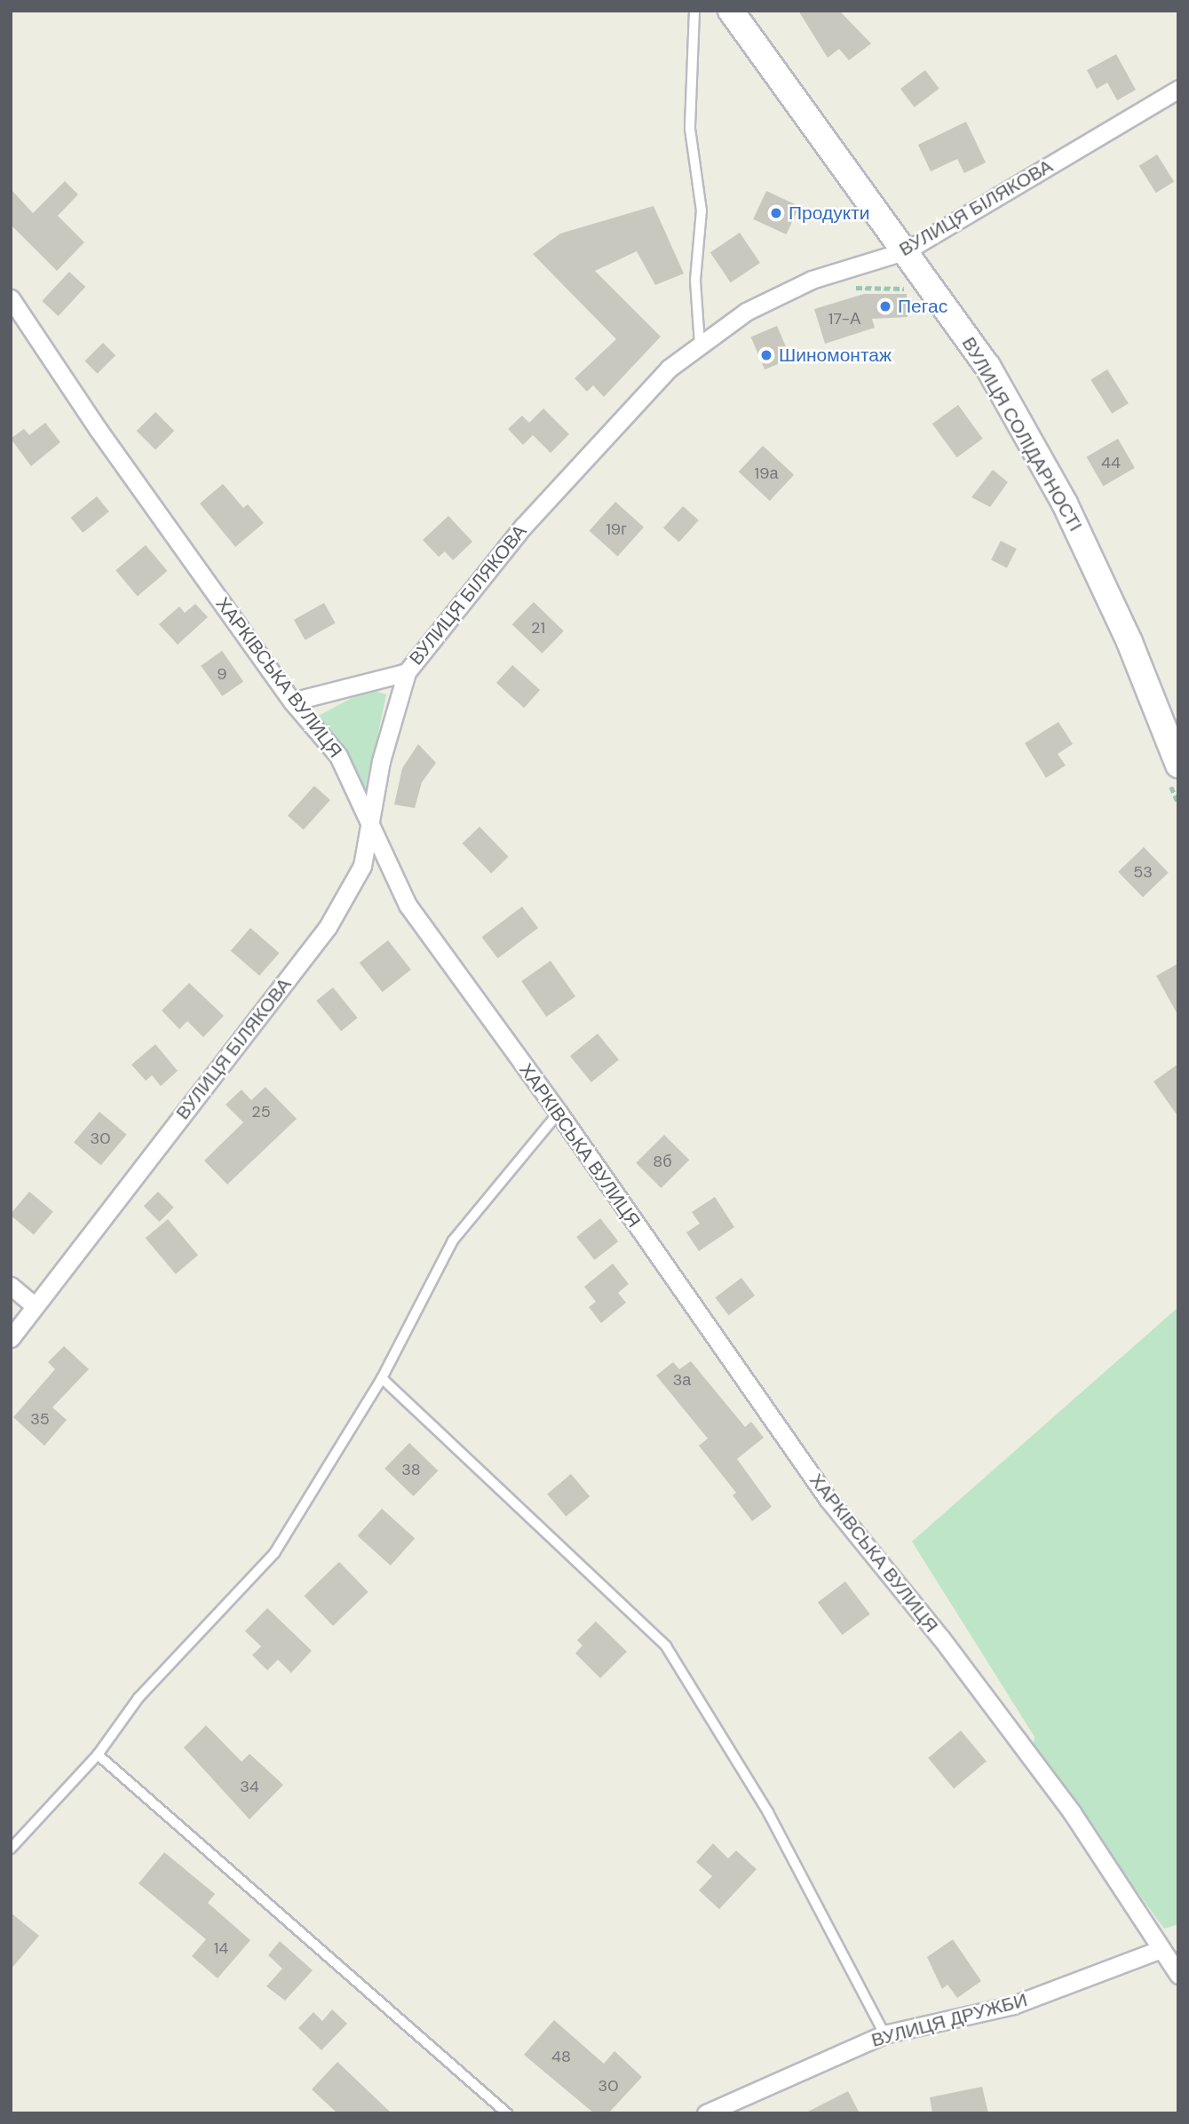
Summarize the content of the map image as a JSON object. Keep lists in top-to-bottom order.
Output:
{
  "streets": {
    "main road": ["ВУЛИЦЯ СОЛІДАРНОСТІ"],
    "street": ["ВУЛИЦЯ БІЛЯКОВА", "ХАРКІВСЬКА ВУЛИЦЯ", "ВУЛИЦЯ ДРУЖБИ"]
  },
  "crossings": [
    ["ВУЛИЦЯ БІЛЯКОВА", "ВУЛИЦЯ СОЛІДАРНОСТІ"],
    ["ВУЛИЦЯ БІЛЯКОВА", "ХАРКІВСЬКА ВУЛИЦЯ"],
    ["ХАРКІВСЬКА ВУЛИЦЯ", "ВУЛИЦЯ ДРУЖБИ"]
  ],
  "places": ["Продукти", "Пегас", "Шиномонтаж"],
  "house_numbers": [
    "17-А",
    "44",
    "19а",
    "19г",
    "21",
    "9",
    "53",
    "25",
    "30",
    "8б",
    "3а",
    "35",
    "38",
    "34",
    "14",
    "48",
    "30"
  ]
}
